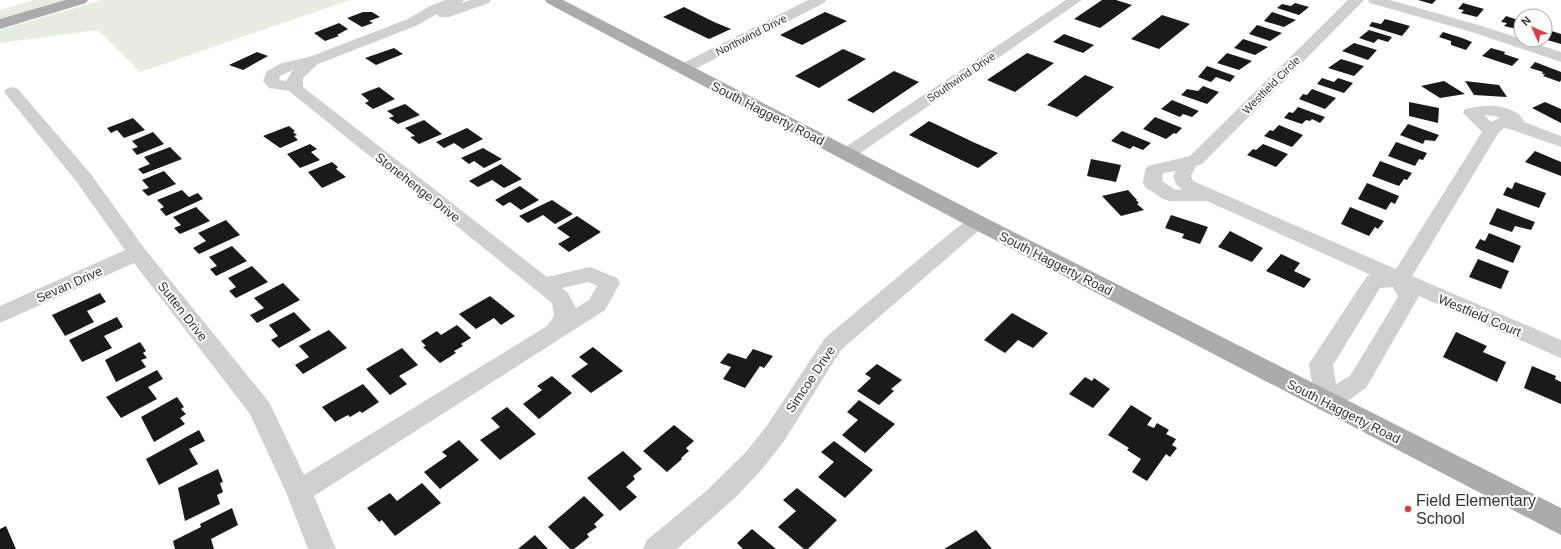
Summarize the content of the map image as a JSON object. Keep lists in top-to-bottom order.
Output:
{
  "streets": {
    "main road": ["South Haggerty Road"],
    "street": [
      "Northwind Drive",
      "Southwind Drive",
      "Westfield Circle",
      "Stonehenge Drive",
      "Sevan Drive",
      "Sutten Drive",
      "Westfield Court",
      "Simcoe Drive"
    ]
  },
  "crossings": [
    ["Northwind Drive", "South Haggerty Road"],
    ["Southwind Drive", "South Haggerty Road"],
    ["Westfield Circle", "Westfield Court"],
    ["South Haggerty Road", "Simcoe Drive"],
    ["Sevan Drive", "Sutten Drive"]
  ],
  "places": ["Field Elementary School"],
  "north": "top left"
}
